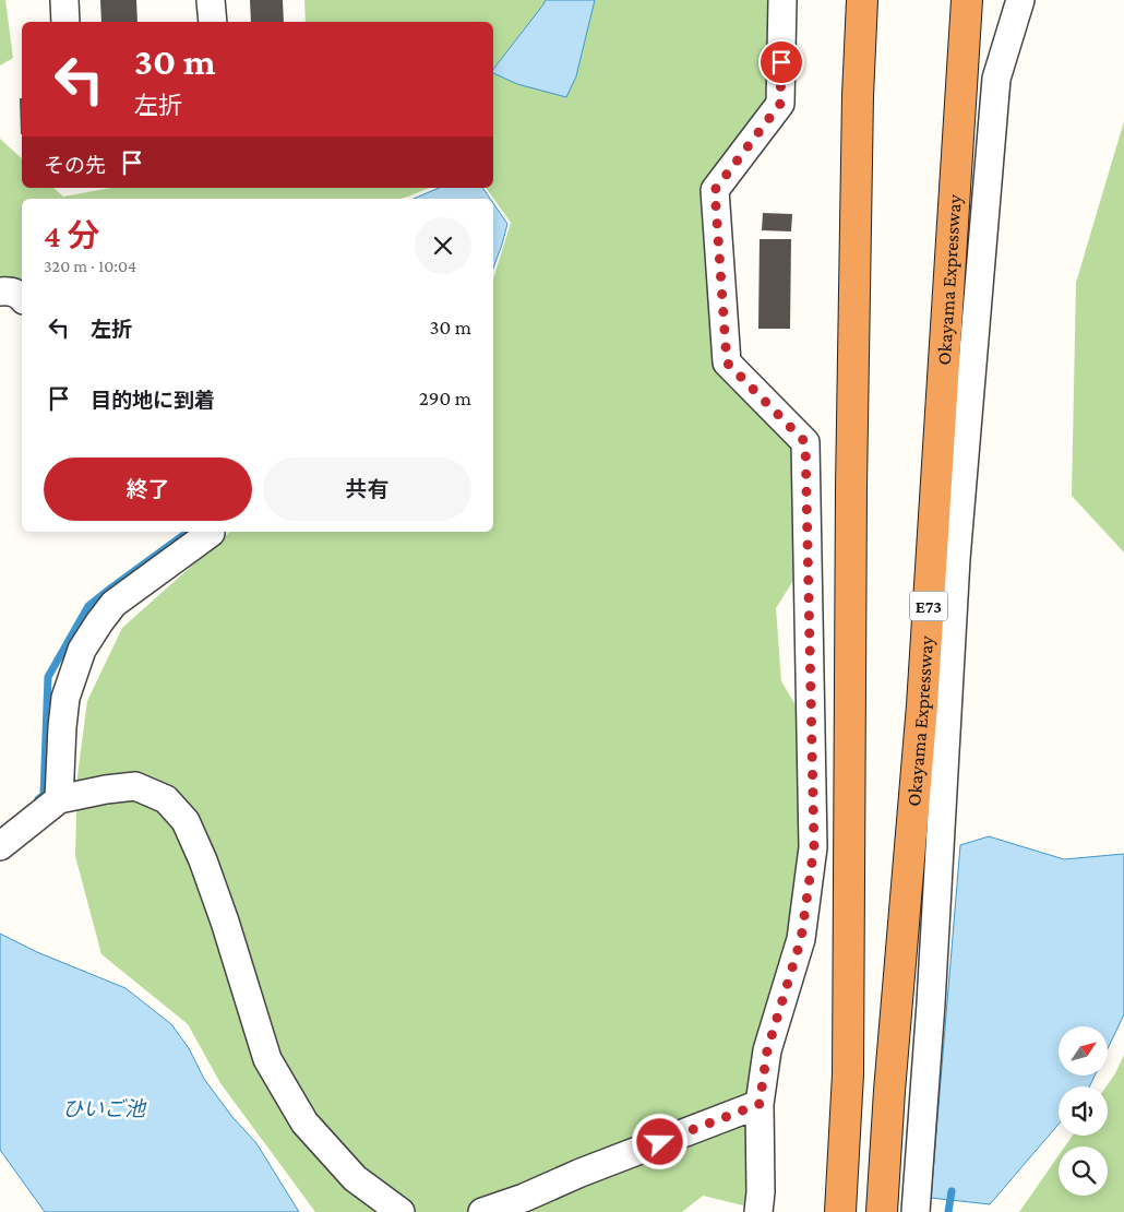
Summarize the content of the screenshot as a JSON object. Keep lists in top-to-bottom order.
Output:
{
  "streets": {
    "highway": ["Okayama Expressway", "E73"]
  },
  "water": ["ひいご池"],
  "north": "top right",
  "page": {
    "turn": ["30 m", "左折"],
    "then": "その先",
    "heading": ["4 分", "320 m · 10:04"],
    "list": [
      {
        "name": "左折",
        "value": "30 m"
      },
      {
        "name": "目的地に到着",
        "value": "290 m"
      }
    ],
    "buttons": ["終了", "共有"]
  }
}
